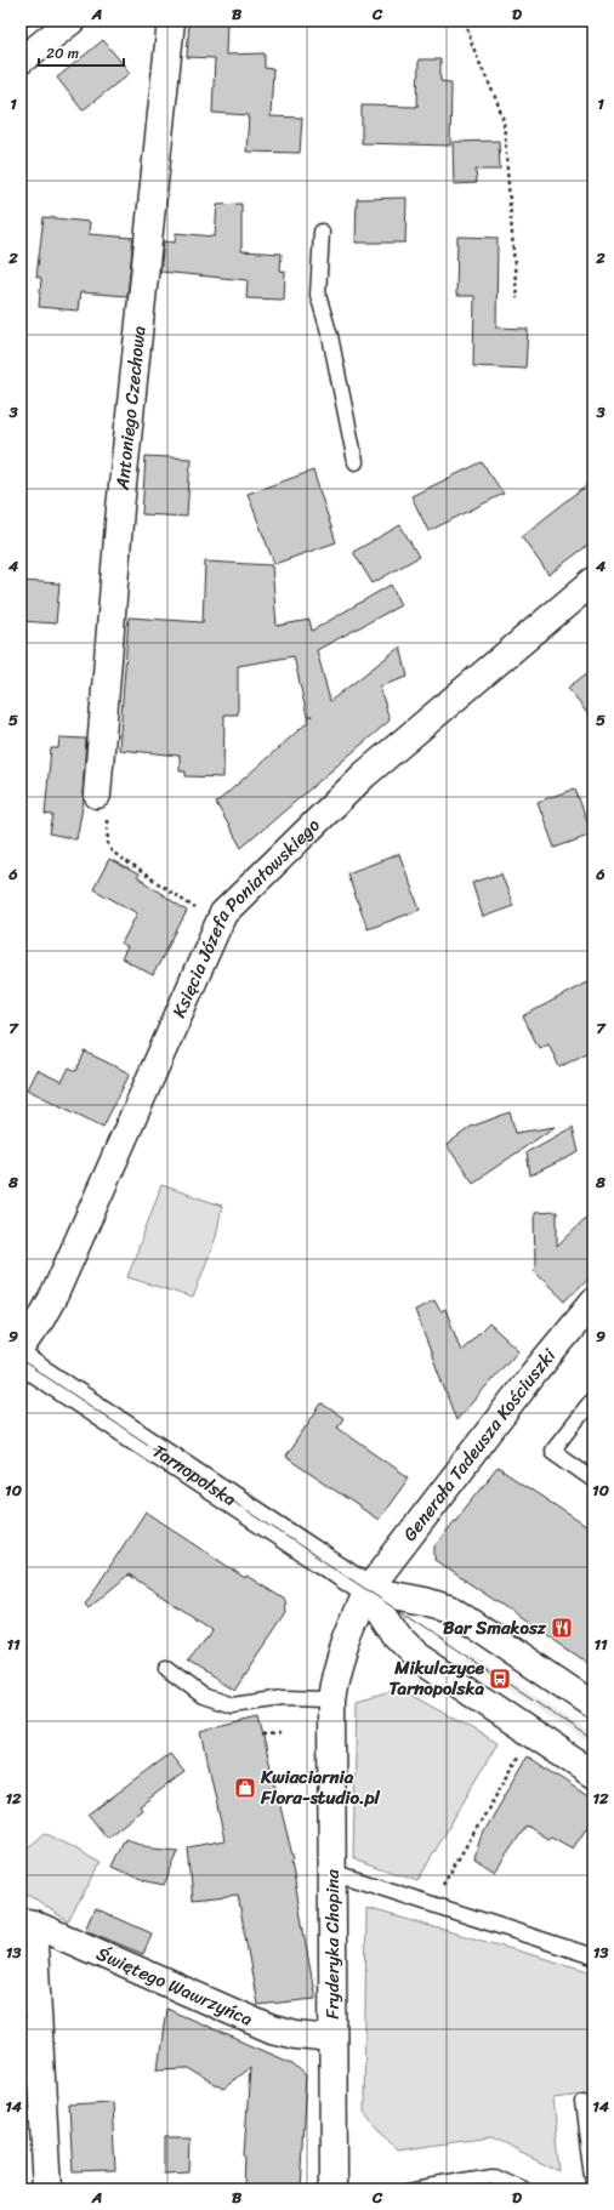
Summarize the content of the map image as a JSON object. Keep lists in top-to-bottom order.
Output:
{
  "streets": {
    "street": [
      "Antoniego Czechowa",
      "Księcia Józefa Poniatowskiego",
      "Generała Tadeusza Kościuszki",
      "Tarnopolska",
      "Fryderyka Chopina",
      "Świętego Wawrzyńca"
    ]
  },
  "crossings": [
    ["Generała Tadeusza Kościuszki", "Tarnopolska"],
    ["Generała Tadeusza Kościuszki", "Fryderyka Chopina"],
    ["Tarnopolska", "Fryderyka Chopina"],
    ["Fryderyka Chopina", "Świętego Wawrzyńca"]
  ],
  "places": {
    "restaurant": ["Bar Smakosz"],
    "bus stop": ["Mikulczyce Tarnopolska"],
    "shop": ["Kwiaciarnia Flora-studio.pl"]
  },
  "scale_bar": "20 m",
  "grid": {
    "columns": [
      "A",
      "B",
      "C",
      "D"
    ],
    "rows": [
      "1",
      "2",
      "3",
      "4",
      "5",
      "6",
      "7",
      "8",
      "9",
      "10",
      "11",
      "12",
      "13",
      "14"
    ]
  }
}
